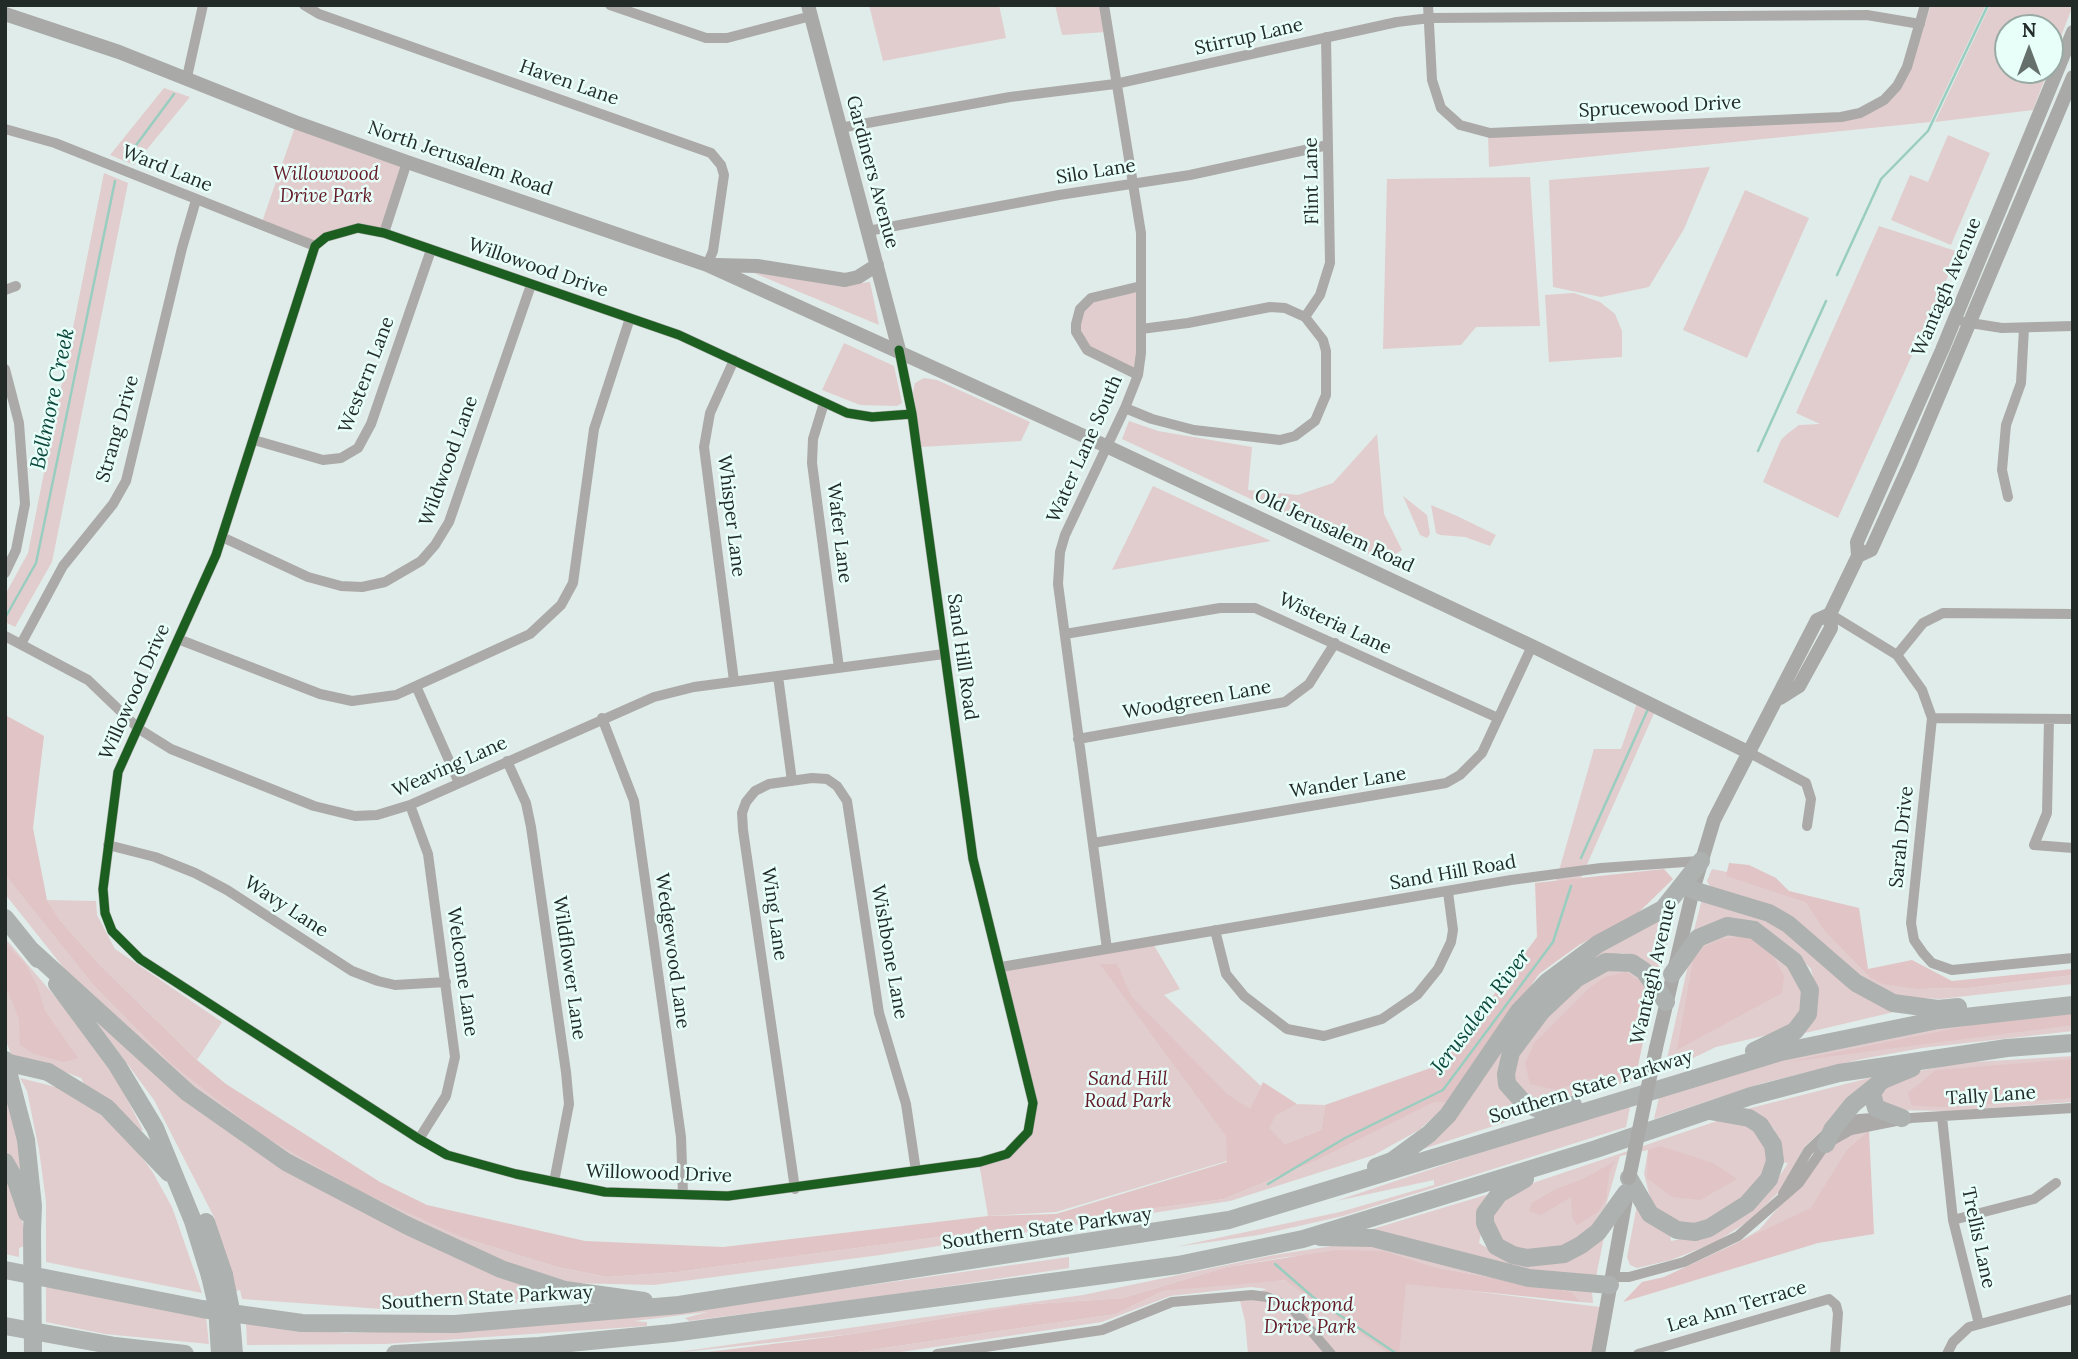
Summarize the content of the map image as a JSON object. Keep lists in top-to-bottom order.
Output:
{
  "streets": {
    "highway": ["Southern State Parkway"],
    "main road": [
      "North Jerusalem Road",
      "Gardiners Avenue",
      "Wantagh Avenue",
      "Old Jerusalem Road"
    ],
    "street": [
      "Stirrup Lane",
      "Haven Lane",
      "Sprucewood Drive",
      "Ward Lane",
      "Silo Lane",
      "Flint Lane",
      "Willowood Drive",
      "Western Lane",
      "Strang Drive",
      "Water Lane South",
      "Wildwood Lane",
      "Whisper Lane",
      "Wafer Lane",
      "Wisteria Lane",
      "Sand Hill Road",
      "Woodgreen Lane",
      "Weaving Lane",
      "Wander Lane",
      "Sarah Drive",
      "Wavy Lane",
      "Wing Lane",
      "Wedgewood Lane",
      "Wishbone Lane",
      "Wildflower Lane",
      "Welcome Lane",
      "Tally Lane",
      "Trellis Lane",
      "Lea Ann Terrace"
    ]
  },
  "crossings": [
    ["Stirrup Lane", "Sprucewood Drive"],
    ["Stirrup Lane", "Gardiners Avenue"],
    ["Stirrup Lane", "Flint Lane"],
    ["Stirrup Lane", "Water Lane South"],
    ["Haven Lane", "North Jerusalem Road"],
    ["North Jerusalem Road", "Gardiners Avenue"],
    ["North Jerusalem Road", "Old Jerusalem Road"],
    ["North Jerusalem Road", "Sand Hill Road"],
    ["Ward Lane", "Willowood Drive"],
    ["Ward Lane", "Strang Drive"],
    ["Gardiners Avenue", "Silo Lane"],
    ["Gardiners Avenue", "Old Jerusalem Road"],
    ["Gardiners Avenue", "Sand Hill Road"],
    ["Silo Lane", "Flint Lane"],
    ["Silo Lane", "Water Lane South"],
    ["Willowood Drive", "Western Lane"],
    ["Willowood Drive", "Wildwood Lane"],
    ["Willowood Drive", "Whisper Lane"],
    ["Willowood Drive", "Wafer Lane"],
    ["Willowood Drive", "Sand Hill Road"],
    ["Willowood Drive", "Weaving Lane"],
    ["Willowood Drive", "Wavy Lane"],
    ["Willowood Drive", "Wing Lane"],
    ["Willowood Drive", "Wedgewood Lane"],
    ["Willowood Drive", "Wishbone Lane"],
    ["Willowood Drive", "Wildflower Lane"],
    ["Willowood Drive", "Welcome Lane"],
    ["Wantagh Avenue", "Old Jerusalem Road"],
    ["Wantagh Avenue", "Sand Hill Road"],
    ["Wantagh Avenue", "Sarah Drive"],
    ["Wantagh Avenue", "Tally Lane"],
    ["Strang Drive", "Weaving Lane"],
    ["Water Lane South", "Old Jerusalem Road"],
    ["Water Lane South", "Wisteria Lane"],
    ["Water Lane South", "Sand Hill Road"],
    ["Water Lane South", "Woodgreen Lane"],
    ["Water Lane South", "Wander Lane"],
    ["Whisper Lane", "Weaving Lane"],
    ["Old Jerusalem Road", "Sand Hill Road"],
    ["Old Jerusalem Road", "Wander Lane"],
    ["Wafer Lane", "Weaving Lane"],
    ["Wisteria Lane", "Woodgreen Lane"],
    ["Wisteria Lane", "Wander Lane"],
    ["Sand Hill Road", "Weaving Lane"],
    ["Weaving Lane", "Wedgewood Lane"],
    ["Weaving Lane", "Wildflower Lane"],
    ["Weaving Lane", "Welcome Lane"],
    ["Wavy Lane", "Welcome Lane"],
    ["Wing Lane", "Wishbone Lane"],
    ["Tally Lane", "Trellis Lane"]
  ],
  "water": ["Bellmore Creek", "Jerusalem River"],
  "parks": ["Willowwood Drive Park", "Sand Hill Road Park", "Duckpond Drive Park"],
  "north": "top"
}
